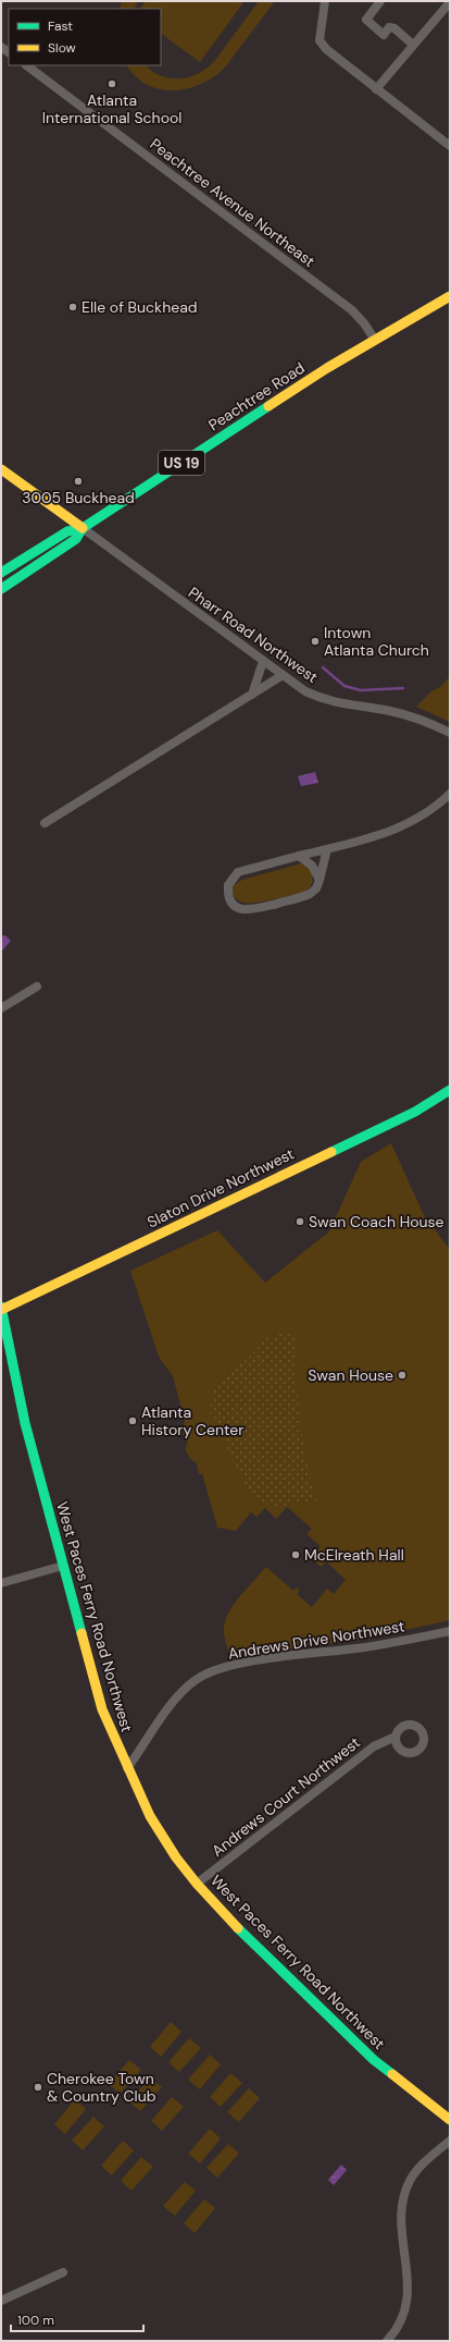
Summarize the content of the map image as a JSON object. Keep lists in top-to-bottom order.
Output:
{
  "streets": {
    "main road": [
      "Peachtree Road",
      "US 19",
      "Slaton Drive Northwest",
      "West Paces Ferry Road Northwest"
    ],
    "street": [
      "Peachtree Avenue Northeast",
      "Pharr Road Northwest",
      "Andrews Drive Northwest",
      "Andrews Court Northwest"
    ]
  },
  "crossings": [
    ["Peachtree Avenue Northeast", "Peachtree Road"],
    ["Peachtree Road", "US 19"],
    ["Peachtree Road", "Pharr Road Northwest"],
    ["US 19", "Pharr Road Northwest"],
    ["Slaton Drive Northwest", "West Paces Ferry Road Northwest"],
    ["West Paces Ferry Road Northwest", "Andrews Drive Northwest"],
    ["West Paces Ferry Road Northwest", "Andrews Court Northwest"]
  ],
  "places": [
    "Atlanta International School",
    "Elle of Buckhead",
    "3005 Buckhead",
    "Intown Atlanta Church",
    "Swan Coach House",
    "Swan House",
    "Atlanta History Center",
    "McElreath Hall",
    "Cherokee Town & Country Club"
  ],
  "legend": ["Fast", "Slow"],
  "scale_bar": "100 m"
}
